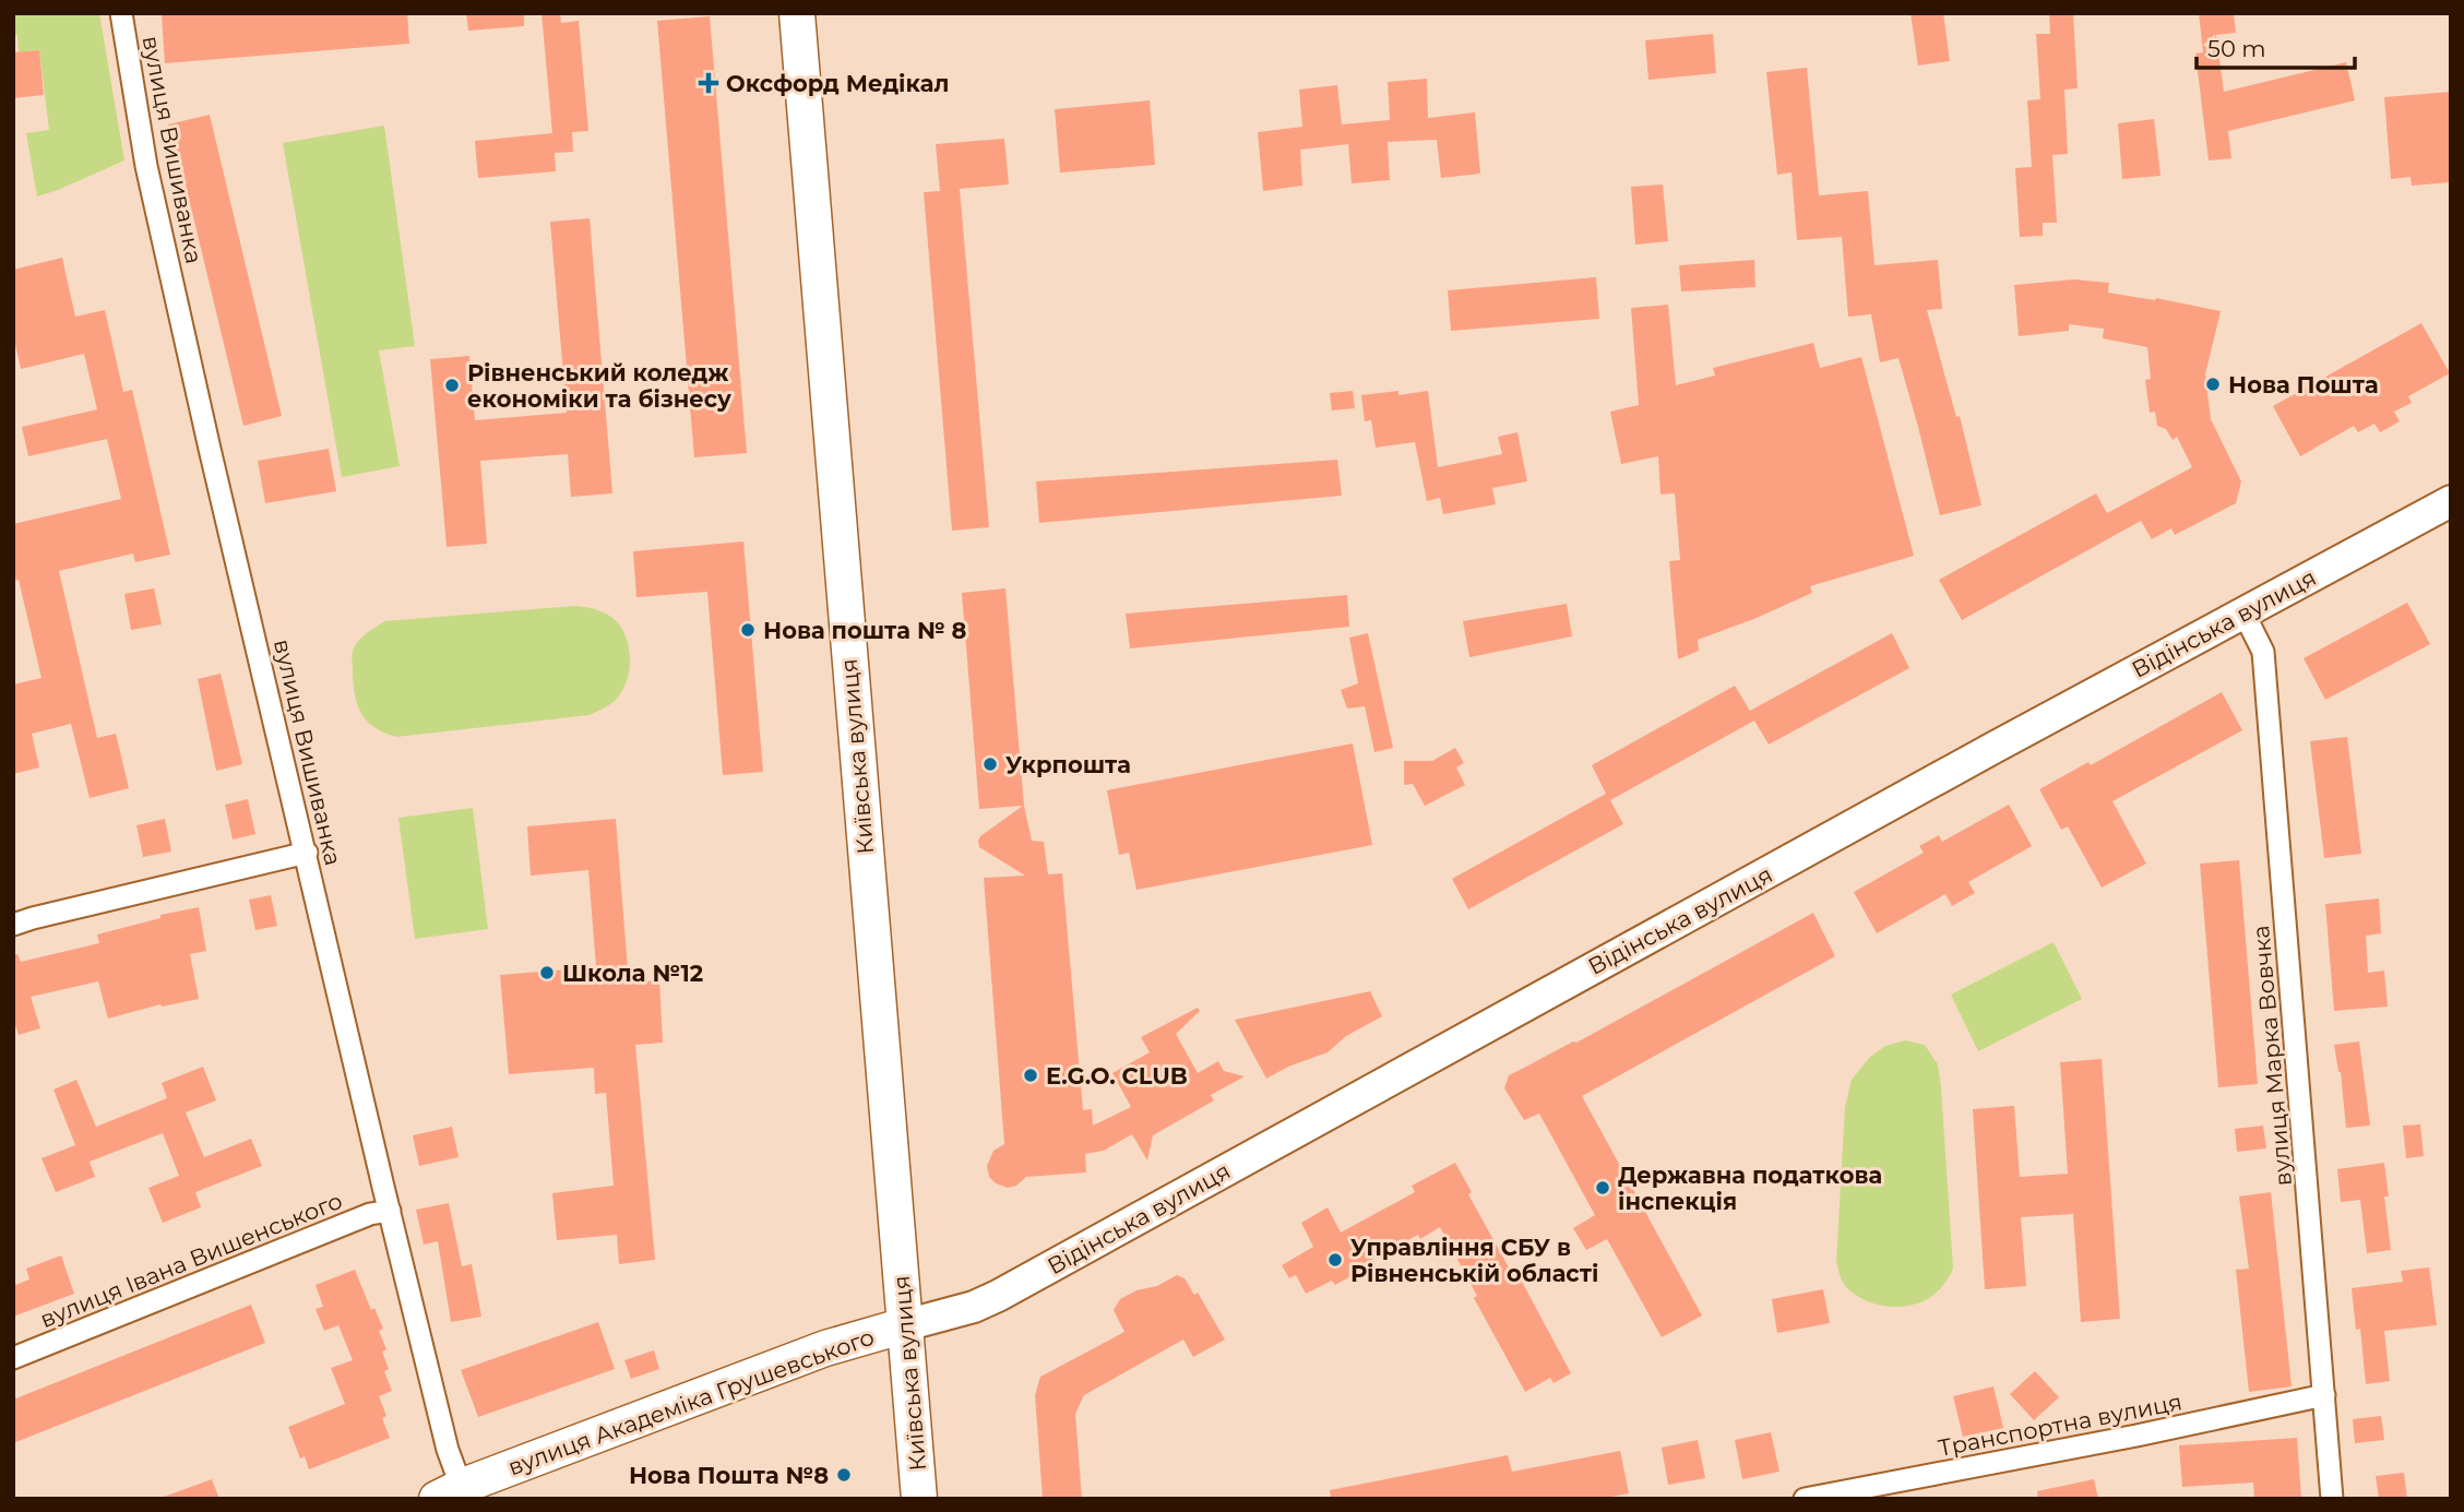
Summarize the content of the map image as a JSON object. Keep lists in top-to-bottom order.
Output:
{
  "streets": {
    "main road": ["Відінська вулиця", "Київська вулиця", "вулиця Академіка Грушевського"],
    "street": [
      "вулиця Вишиванка",
      "вулиця Марка Вовчка",
      "вулиця Івана Вишенського",
      "Транспортна вулиця"
    ]
  },
  "crossings": [
    ["вулиця Вишиванка", "вулиця Івана Вишенського"],
    ["вулиця Вишиванка", "вулиця Академіка Грушевського"],
    ["Відінська вулиця", "Київська вулиця"],
    ["Відінська вулиця", "вулиця Марка Вовчка"],
    ["Відінська вулиця", "вулиця Академіка Грушевського"],
    ["Київська вулиця", "вулиця Академіка Грушевського"],
    ["вулиця Марка Вовчка", "Транспортна вулиця"]
  ],
  "places": {
    "health": ["Оксфорд Медікал"],
    "other": [
      "Нова Пошта",
      "Рівненський коледж економіки та бізнесу",
      "Нова пошта № 8",
      "Укрпошта",
      "Школа №12",
      "E.G.O. CLUB",
      "Державна податкова інспекція",
      "Управління СБУ в Рівненській області",
      "Нова Пошта №8"
    ]
  },
  "scale_bar": "50 m"
}
